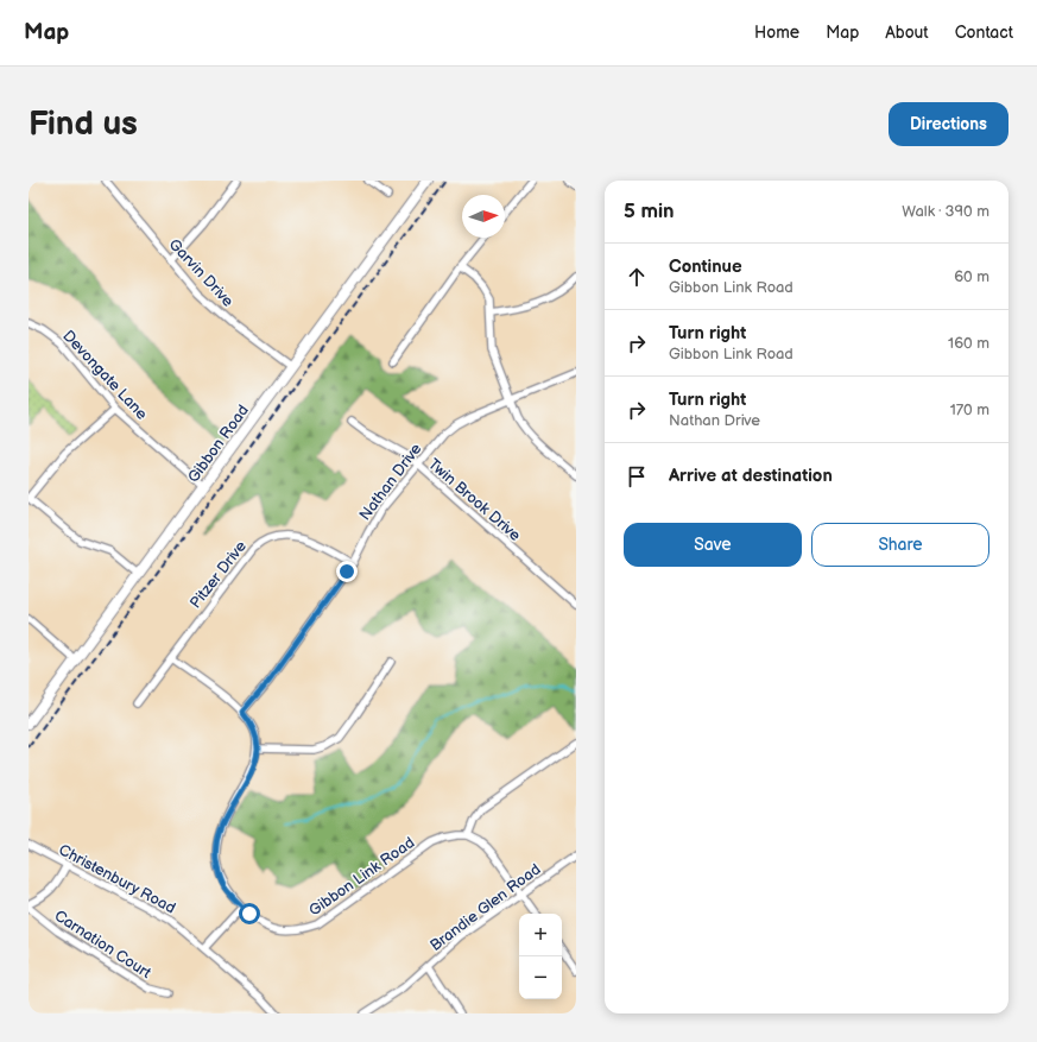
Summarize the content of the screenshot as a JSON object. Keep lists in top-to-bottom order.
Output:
{
  "streets": {
    "main road": ["Gibbon Road"],
    "street": [
      "Garvin Drive",
      "Devongate Lane",
      "Nathan Drive",
      "Twin Brook Drive",
      "Pitzer Drive",
      "Gibbon Link Road",
      "Christenbury Road",
      "Brandie Glen Road",
      "Carnation Court"
    ]
  },
  "crossings": [
    ["Garvin Drive", "Gibbon Road"],
    ["Devongate Lane", "Gibbon Road"],
    ["Nathan Drive", "Twin Brook Drive"],
    ["Nathan Drive", "Pitzer Drive"]
  ],
  "north": "right",
  "page": {
    "header": "Map",
    "nav": [
      "Home",
      "Map",
      "About",
      "Contact"
    ],
    "buttons": [
      "Directions",
      ["Save", "Share"]
    ],
    "title": "Find us",
    "heading": ["5 min", "Walk · 390 m"],
    "list": [
      ["Continue", "Gibbon Link Road", "60 m"],
      ["Turn right", "Gibbon Link Road", "160 m"],
      ["Turn right", "Nathan Drive", "170 m"],
      "Arrive at destination"
    ],
    "map_buttons": ["+", "−"]
  }
}
